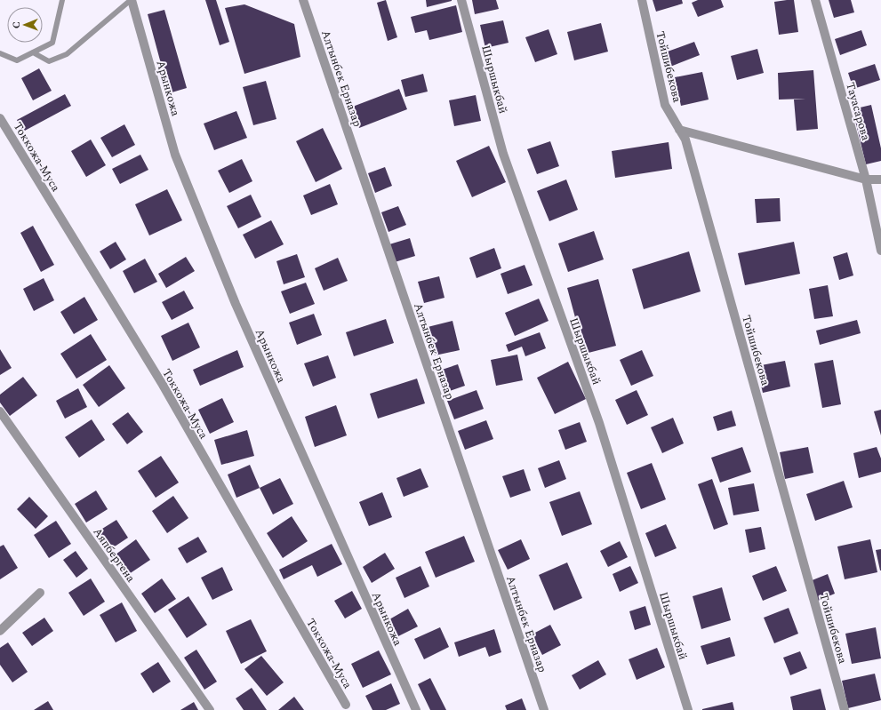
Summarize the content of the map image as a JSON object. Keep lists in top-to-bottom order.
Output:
{
  "streets": {
    "street": [
      "Тойшибекова",
      "Алтынбек Ерназар",
      "Шыршыкбай",
      "Арынкожа",
      "Тауасарова",
      "Токкожа-Муса",
      "Аяпбергена"
    ]
  },
  "north": "left"
}
